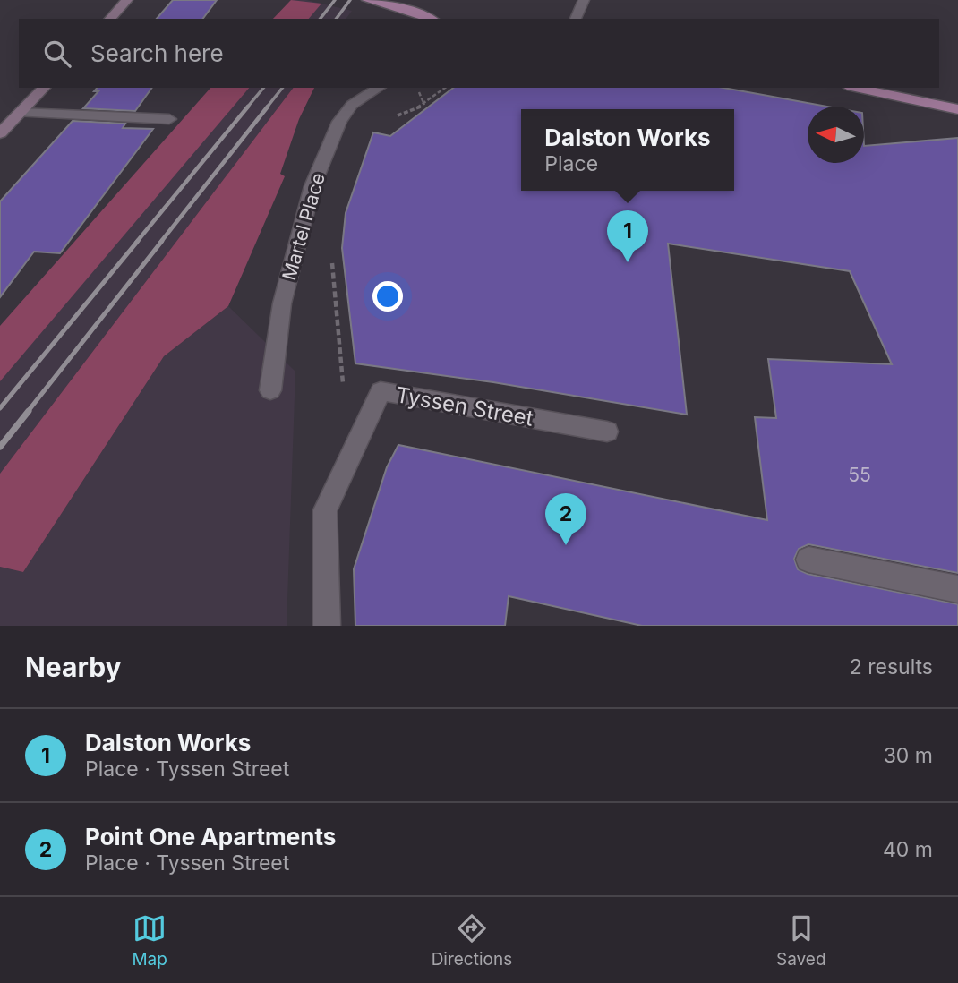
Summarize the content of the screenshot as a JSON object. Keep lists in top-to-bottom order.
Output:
{
  "streets": {
    "street": ["Martel Place", "Tyssen Street"]
  },
  "house_numbers": ["55"],
  "north": "left",
  "page": {
    "search": "Search here",
    "popup": ["Dalston Works", "Place"],
    "pins": ["1", "2"],
    "heading": ["Nearby", "2 results"],
    "list": [
      {
        "mark": "1",
        "name": "Dalston Works",
        "note": "Place · Tyssen Street",
        "value": "30 m"
      },
      {
        "mark": "2",
        "name": "Point One Apartments",
        "note": "Place · Tyssen Street",
        "value": "40 m"
      }
    ],
    "nav": ["Map", "Directions", "Saved"]
  }
}
